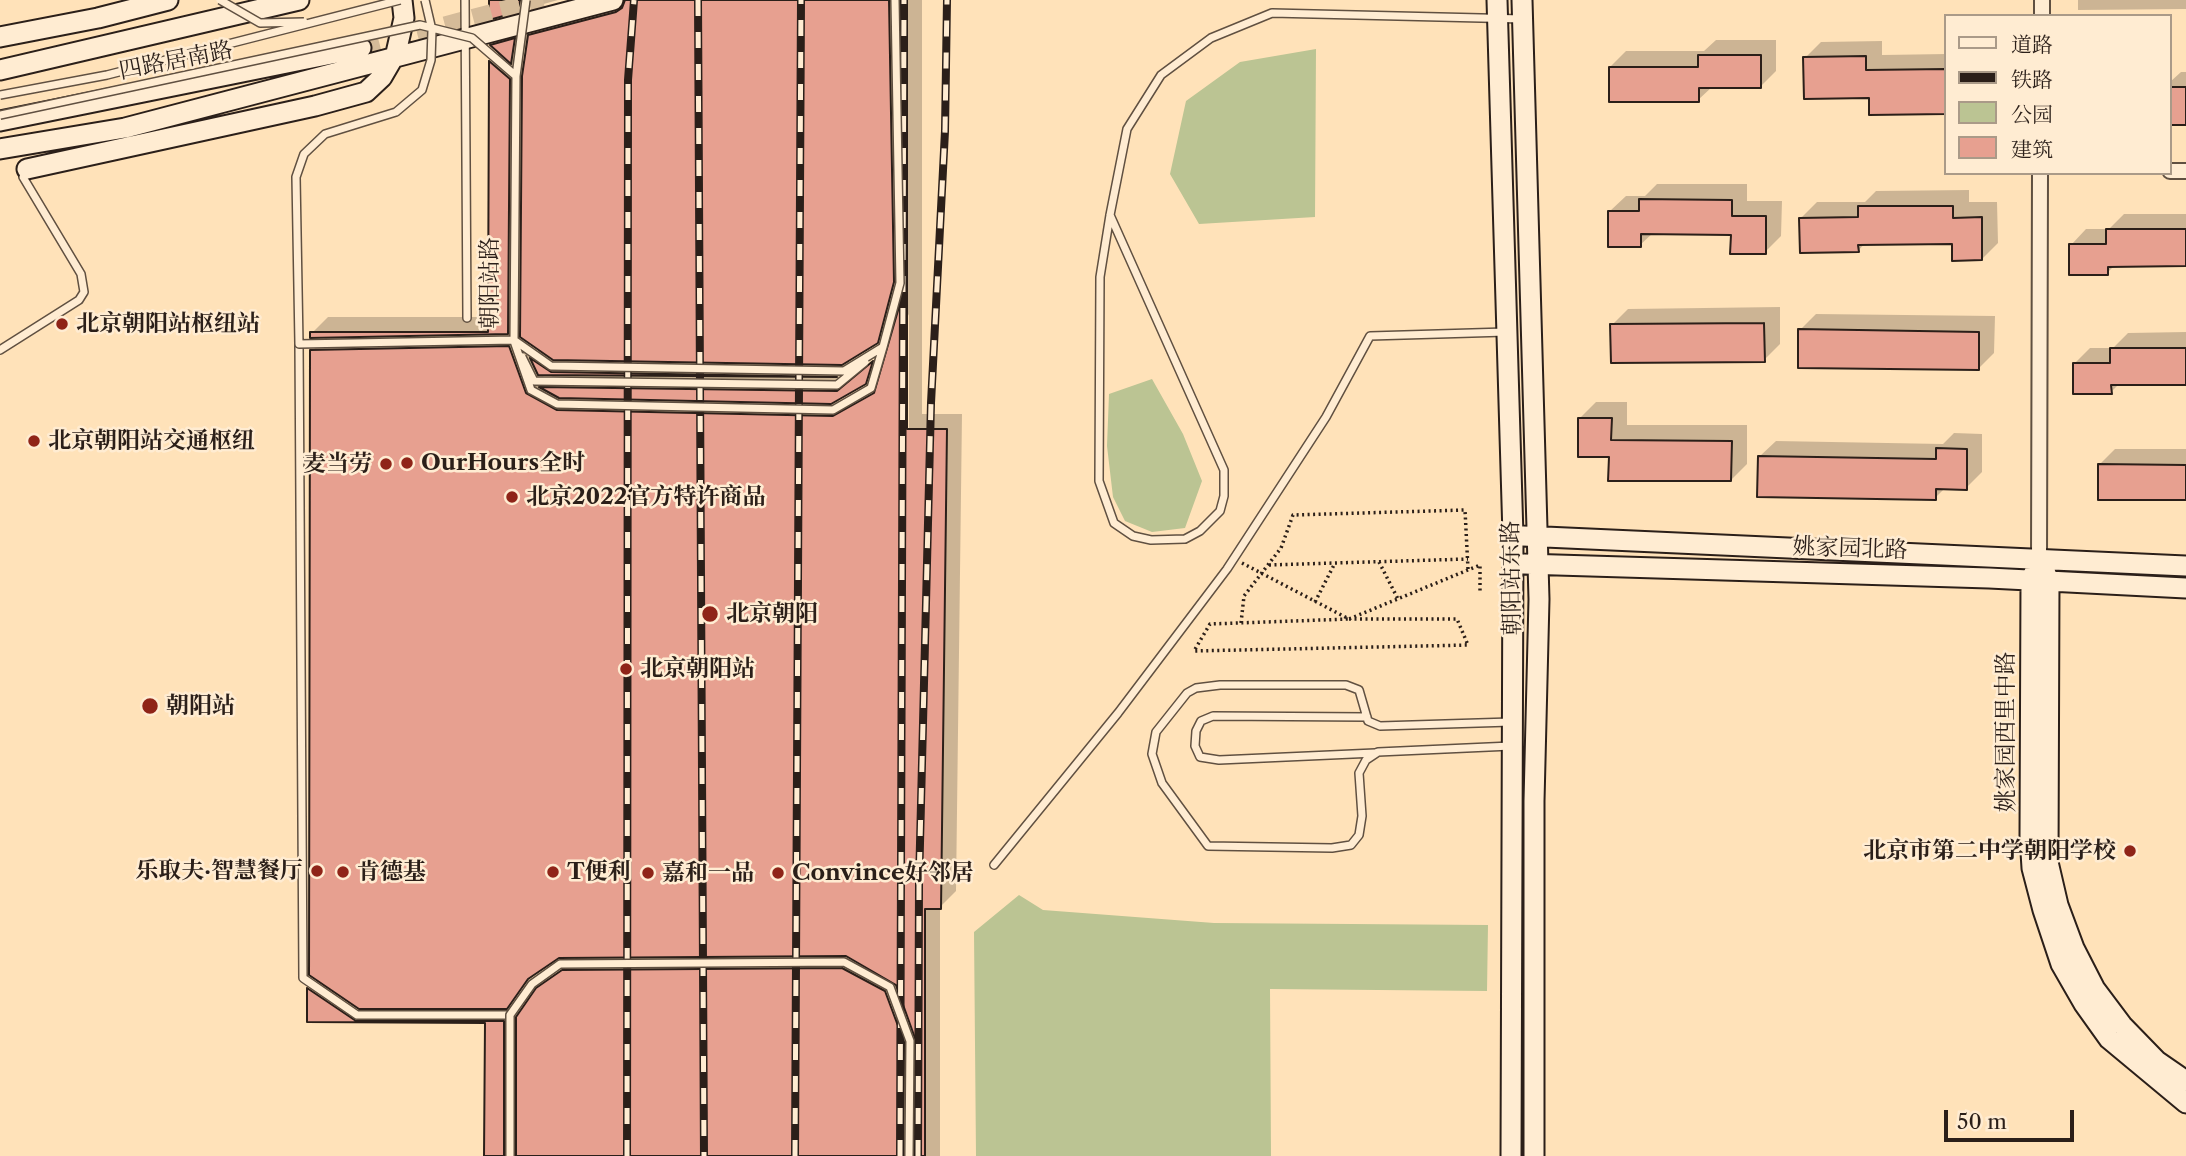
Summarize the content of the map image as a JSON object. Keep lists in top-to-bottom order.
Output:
{
  "streets": {
    "street": [
      "四路居南路",
      "姚家园北路",
      "朝阳站东路",
      "姚家园西里中路"
    ],
    "lane": ["朝阳站路"]
  },
  "crossings": [
    ["姚家园北路", "朝阳站东路"],
    ["姚家园北路", "姚家园西里中路"]
  ],
  "places": [
    "北京朝阳站枢纽站",
    "北京朝阳站交通枢纽",
    "OurHours全时",
    "麦当劳",
    "北京2022官方特许商品",
    "北京朝阳",
    "北京朝阳站",
    "朝阳站",
    "北京市第二中学朝阳学校",
    "乐取夫·智慧餐厅",
    "肯德基",
    "T便利",
    "嘉和一品",
    "Convince好邻居"
  ],
  "legend": [
    "道路",
    "铁路",
    "公园",
    "建筑"
  ],
  "scale_bar": "50 m"
}
